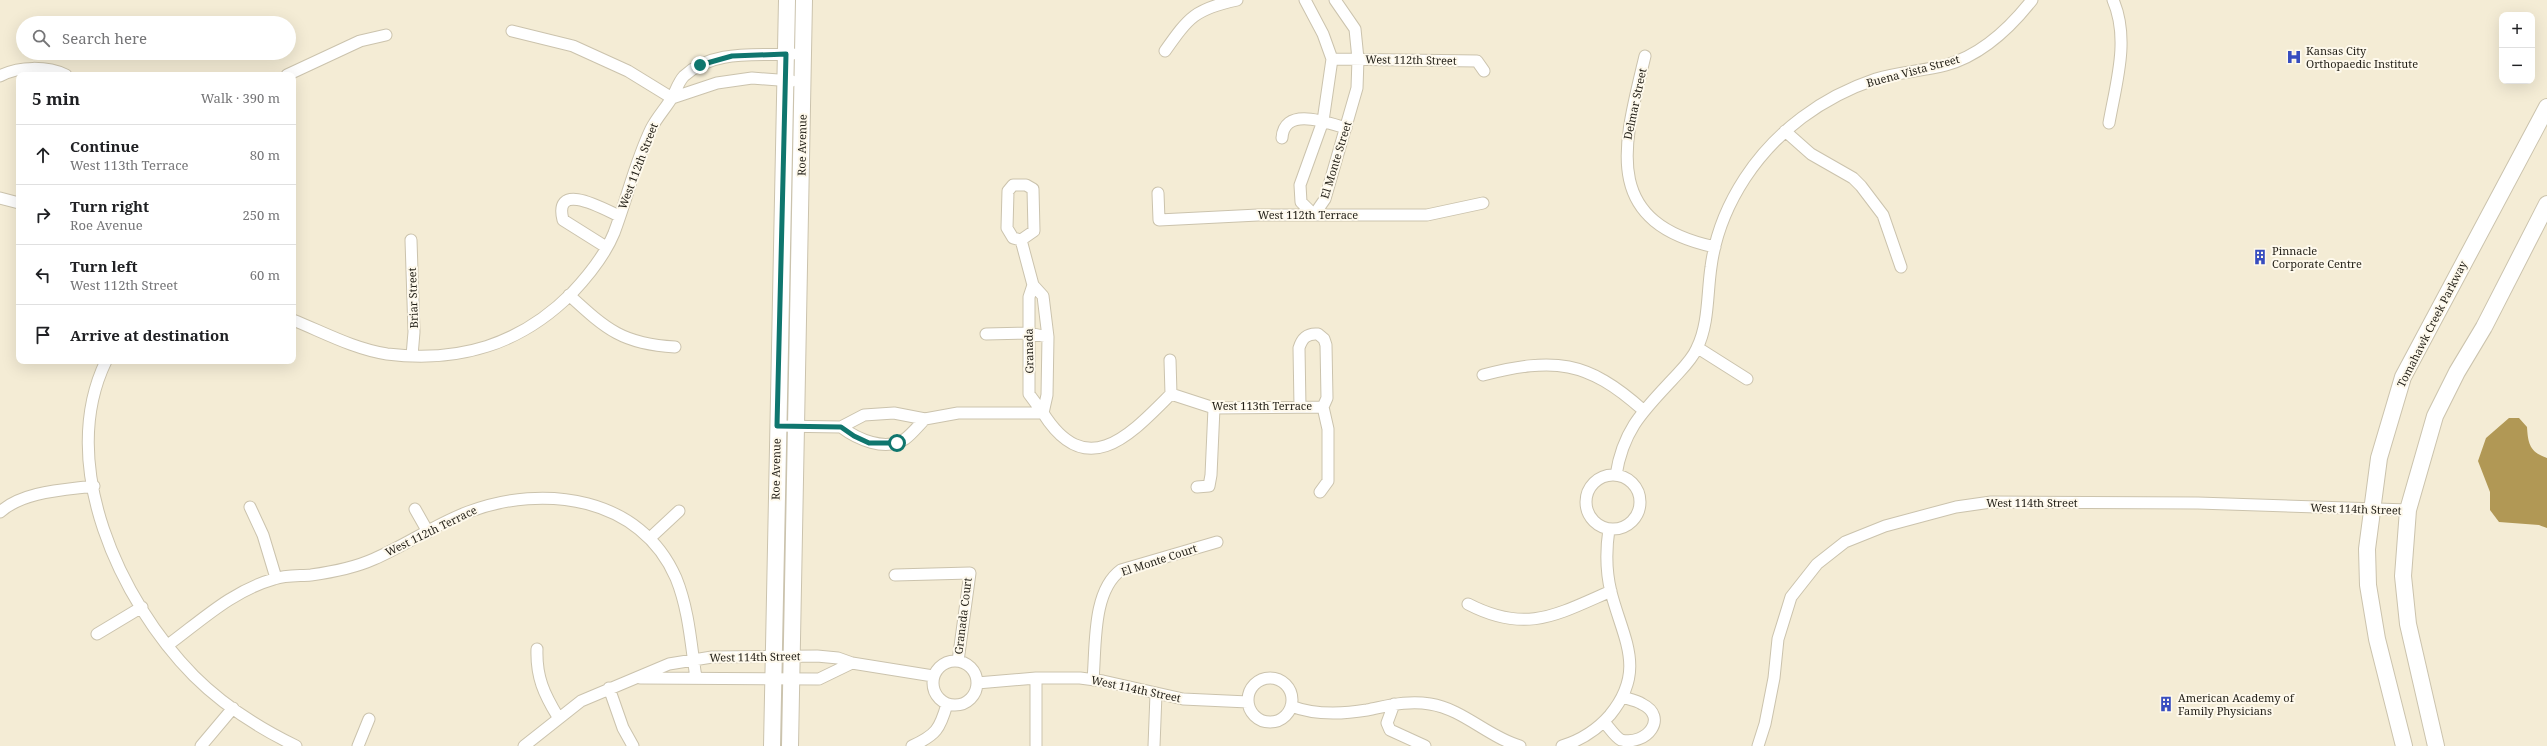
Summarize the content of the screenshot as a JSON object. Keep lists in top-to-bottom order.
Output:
{
  "streets": {
    "main road": ["Roe Avenue", "Tomahawk Creek Parkway"],
    "street": [
      "West 112th Street",
      "Buena Vista Street",
      "Delmar Street",
      "El Monte Street",
      "West 112th Terrace",
      "Briar Street",
      "Granada",
      "West 113th Terrace",
      "West 114th Street",
      "El Monte Court",
      "Granada Court"
    ]
  },
  "crossings": [
    ["West 112th Street", "Roe Avenue"],
    ["West 112th Street", "El Monte Street"],
    ["West 112th Street", "Briar Street"],
    ["Buena Vista Street", "Delmar Street"],
    ["Roe Avenue", "West 114th Street"],
    ["El Monte Street", "West 112th Terrace"],
    ["West 112th Terrace", "West 114th Street"],
    ["Tomahawk Creek Parkway", "West 114th Street"],
    ["West 114th Street", "El Monte Court"],
    ["West 114th Street", "Granada Court"]
  ],
  "places": {
    "hospital": ["Kansas City Orthopaedic Institute"],
    "building": ["Pinnacle Corporate Centre", "American Academy of Family Physicians"]
  },
  "page": {
    "map_buttons": ["+", "−"],
    "search": "Search here",
    "heading": ["5 min", "Walk · 390 m"],
    "list": [
      ["Continue", "West 113th Terrace", "80 m"],
      ["Turn right", "Roe Avenue", "250 m"],
      ["Turn left", "West 112th Street", "60 m"],
      "Arrive at destination"
    ]
  }
}
